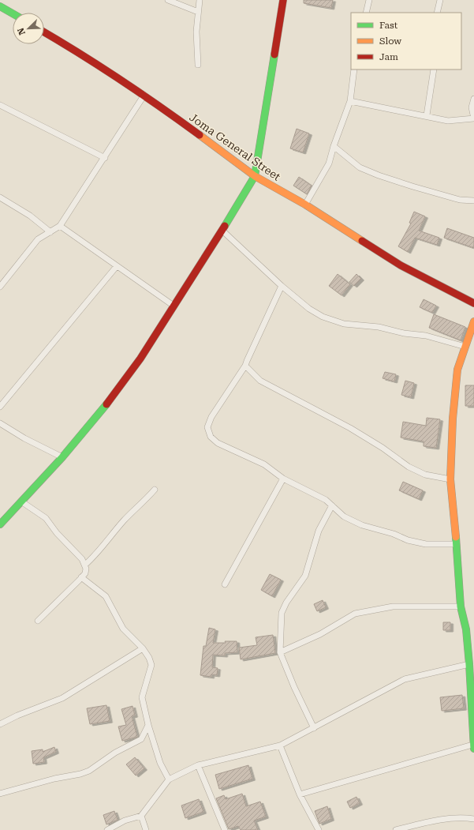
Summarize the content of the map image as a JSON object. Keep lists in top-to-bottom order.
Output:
{
  "streets": {
    "street": ["Joma General Street"]
  },
  "legend": ["Fast", "Slow", "Jam"],
  "north": "bottom left"
}
